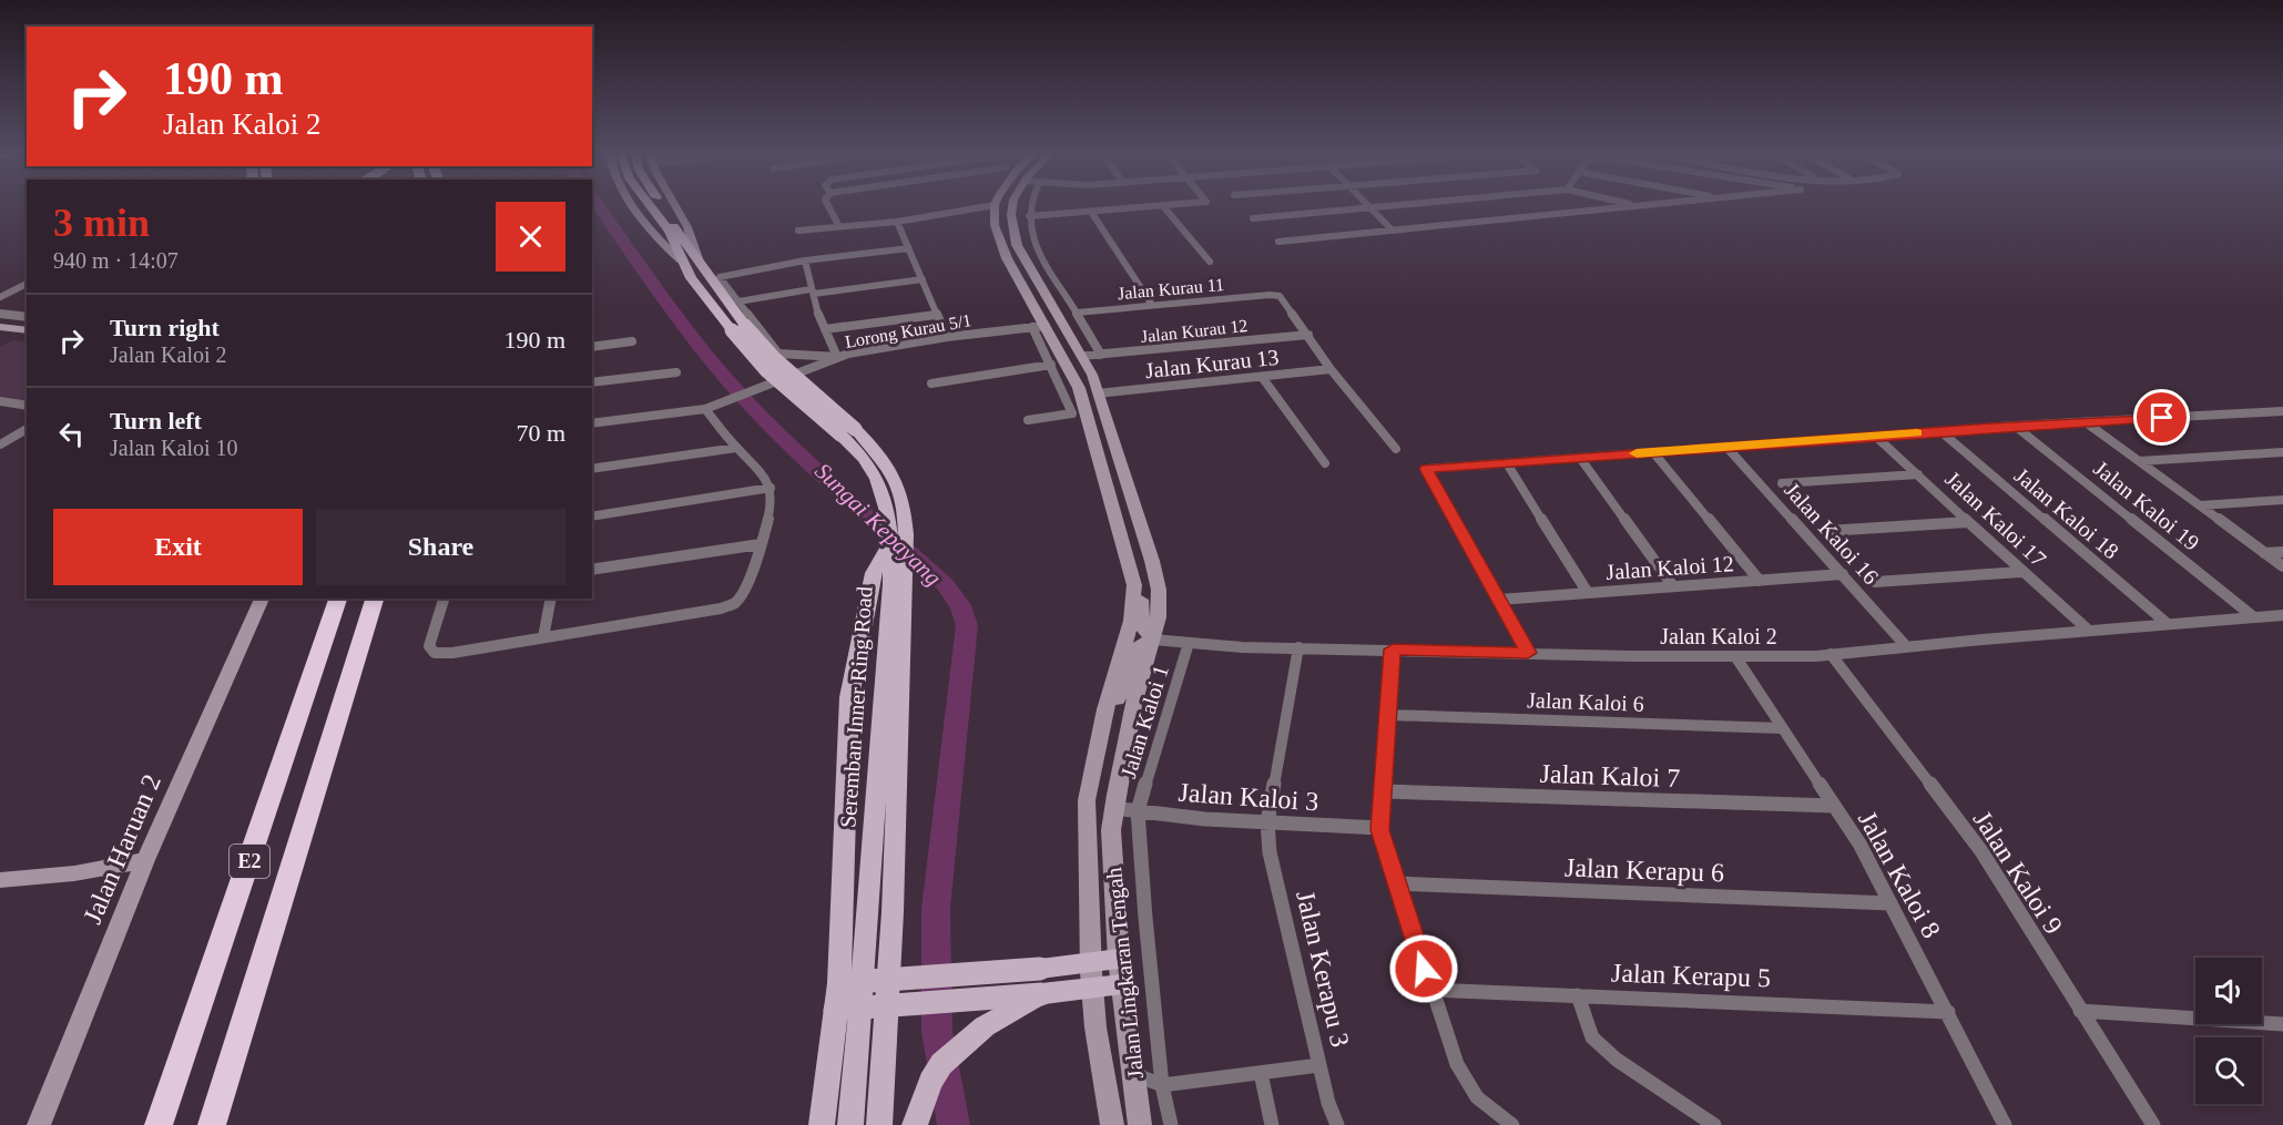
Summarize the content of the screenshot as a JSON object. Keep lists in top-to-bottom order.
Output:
{
  "streets": {
    "highway": ["E2"],
    "main road": ["Seremban Inner Ring Road"],
    "street": [
      "Jalan Kurau 11",
      "Lorong Kurau 5/1",
      "Jalan Kurau 12",
      "Jalan Kurau 13",
      "Jalan Kaloi 19",
      "Jalan Kaloi 18",
      "Jalan Kaloi 17",
      "Jalan Kaloi 16",
      "Jalan Kaloi 12",
      "Jalan Kaloi 2",
      "Jalan Kaloi 6",
      "Jalan Kaloi 1",
      "Jalan Kaloi 7",
      "Jalan Kaloi 3",
      "Jalan Haruan 2",
      "Jalan Kerapu 6",
      "Jalan Kaloi 9",
      "Jalan Kaloi 8",
      "Jalan Kerapu 3",
      "Jalan Lingkaran Tengah",
      "Jalan Kerapu 5"
    ]
  },
  "crossings": [
    ["Jalan Kurau 11", "Jalan Kurau 12"],
    ["Lorong Kurau 5/1", "Jalan Lingkaran Tengah"],
    ["Jalan Kurau 12", "Jalan Lingkaran Tengah"],
    ["Jalan Kurau 13", "Jalan Lingkaran Tengah"],
    ["Jalan Kaloi 19", "Jalan Kaloi 2"],
    ["Jalan Kaloi 18", "Jalan Kaloi 2"],
    ["Jalan Kaloi 17", "Jalan Kaloi 2"],
    ["Jalan Kaloi 16", "Jalan Kaloi 12"],
    ["Jalan Kaloi 16", "Jalan Kaloi 2"],
    ["Jalan Kaloi 2", "Jalan Kaloi 1"],
    ["Jalan Kaloi 2", "Jalan Kaloi 9"],
    ["Jalan Kaloi 2", "Jalan Kaloi 8"],
    ["Jalan Kaloi 2", "Jalan Kerapu 3"],
    ["Jalan Kaloi 2", "Jalan Lingkaran Tengah"],
    ["Jalan Kaloi 6", "Jalan Kaloi 8"],
    ["Jalan Kaloi 1", "Jalan Kaloi 3"],
    ["Jalan Kaloi 7", "Jalan Kaloi 8"],
    ["Jalan Kaloi 3", "Jalan Kerapu 3"],
    ["Jalan Kaloi 3", "Jalan Lingkaran Tengah"],
    ["Jalan Kerapu 6", "Jalan Kaloi 8"],
    ["Jalan Kaloi 8", "Jalan Kerapu 5"]
  ],
  "water": ["Sungai Kepayang"],
  "page": {
    "turn": ["190 m", "Jalan Kaloi 2"],
    "heading": ["3 min", "940 m · 14:07"],
    "list": [
      {
        "name": "Turn right",
        "note": "Jalan Kaloi 2",
        "value": "190 m"
      },
      {
        "name": "Turn left",
        "note": "Jalan Kaloi 10",
        "value": "70 m"
      }
    ],
    "buttons": ["Exit", "Share"]
  }
}
